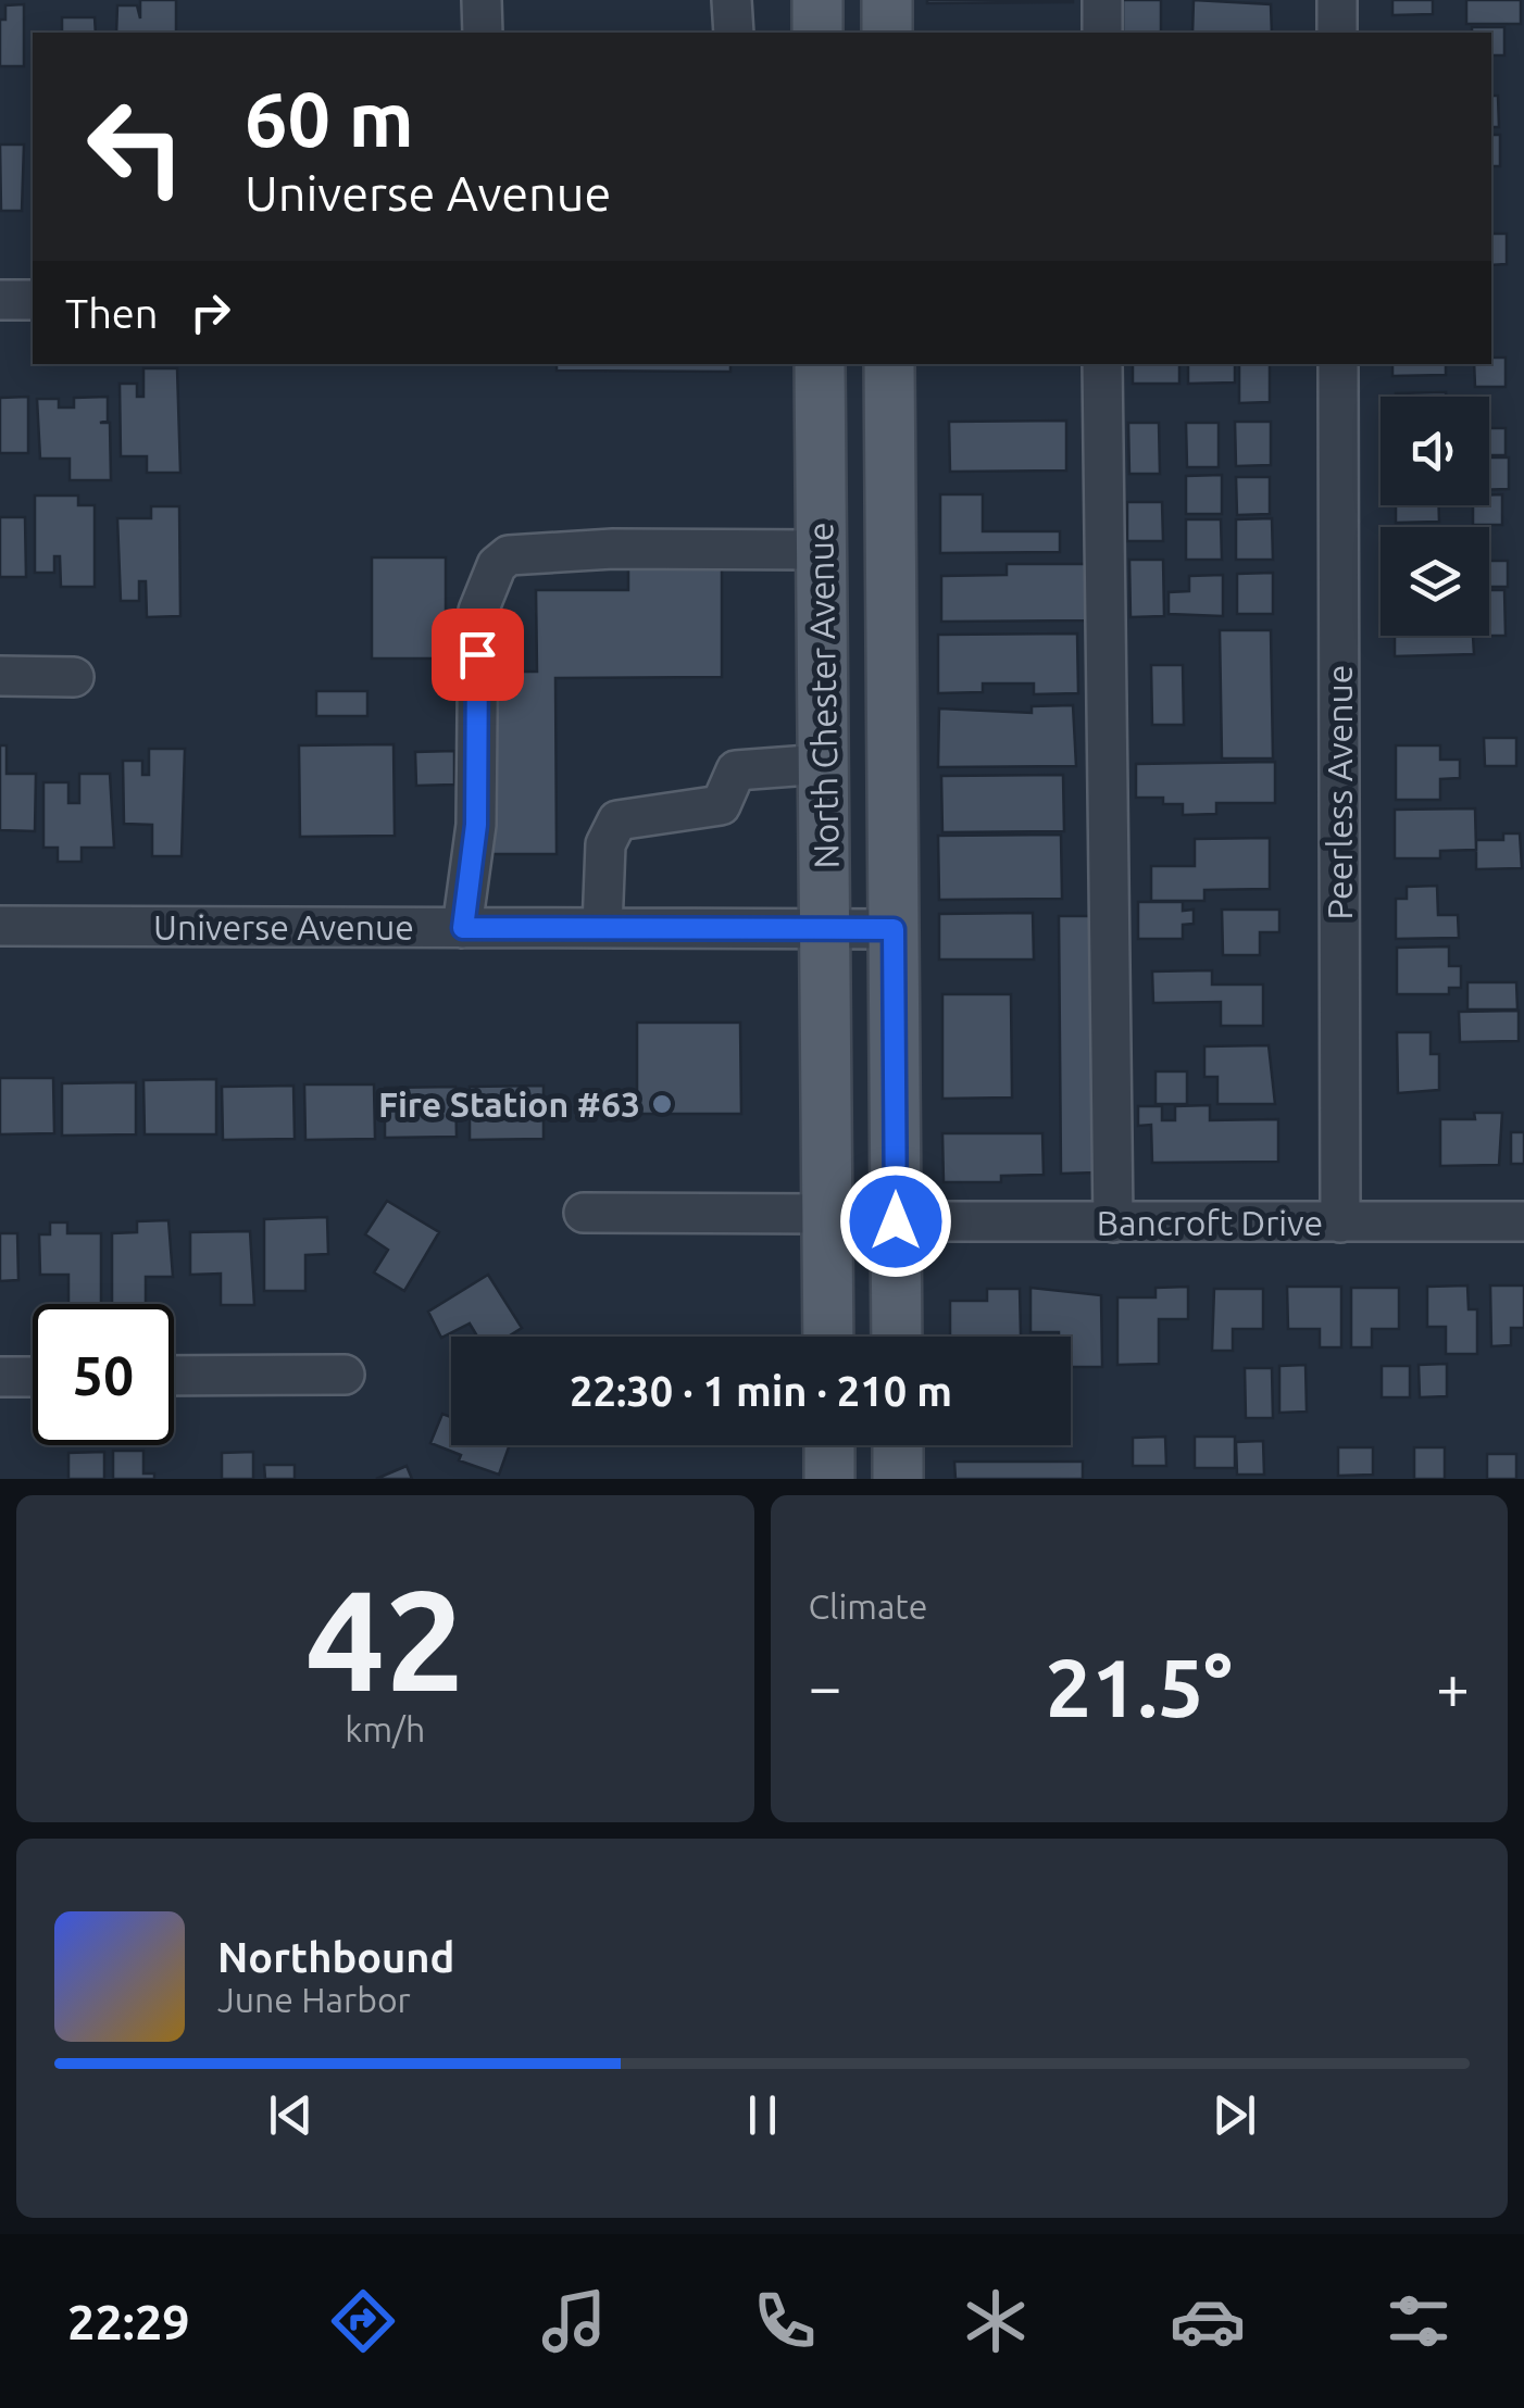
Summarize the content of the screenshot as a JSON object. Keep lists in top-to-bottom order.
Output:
{
  "streets": {
    "main road": ["North Chester Avenue"],
    "street": ["Peerless Avenue", "Universe Avenue", "Bancroft Drive"]
  },
  "crossings": [
    ["North Chester Avenue", "Universe Avenue"],
    ["North Chester Avenue", "Bancroft Drive"],
    ["Peerless Avenue", "Bancroft Drive"]
  ],
  "places": ["Fire Station #63"],
  "page": {
    "turn": ["60 m", "Universe Avenue"],
    "then": "Then",
    "limit": "50",
    "trip": "22:30 · 1 min · 210 m",
    "tile": [
      ["42", "km/h"],
      "Climate"
    ],
    "heat": ["−", "21.5°", "+"],
    "song": ["Northbound", "June Harbor"],
    "tabs": "22:29"
  }
}
